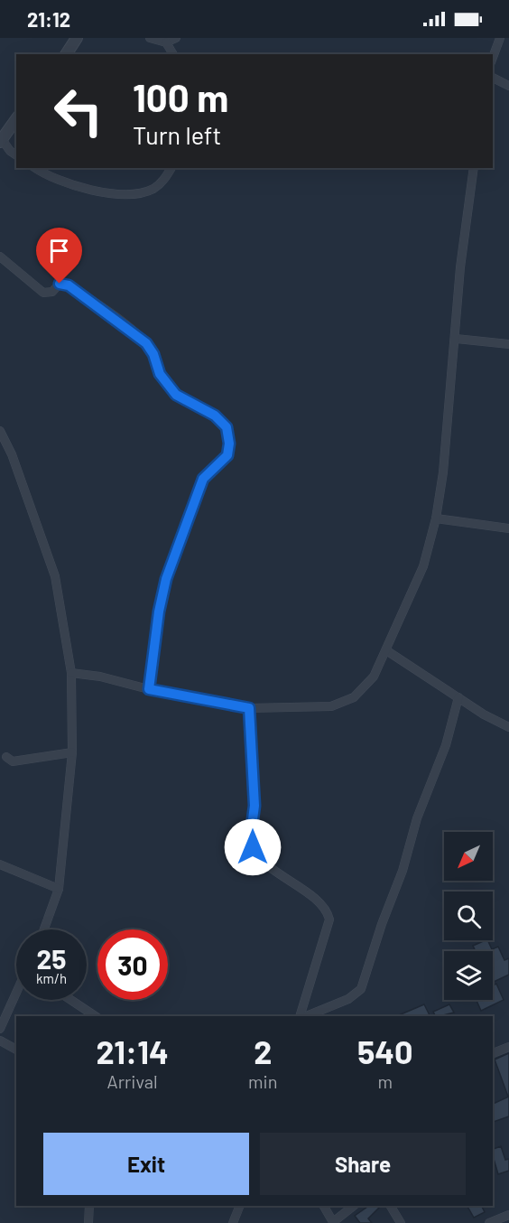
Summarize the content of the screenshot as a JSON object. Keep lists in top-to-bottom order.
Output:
{
  "north": "bottom left",
  "page": {
    "status": "21:12",
    "turn": ["100 m", "Turn left"],
    "speed": "25 km/h",
    "limit": "30",
    "eta": [
      "21:14",
      "Arrival",
      "2",
      "min",
      "540",
      "m"
    ],
    "buttons": ["Exit", "Share"]
  }
}
